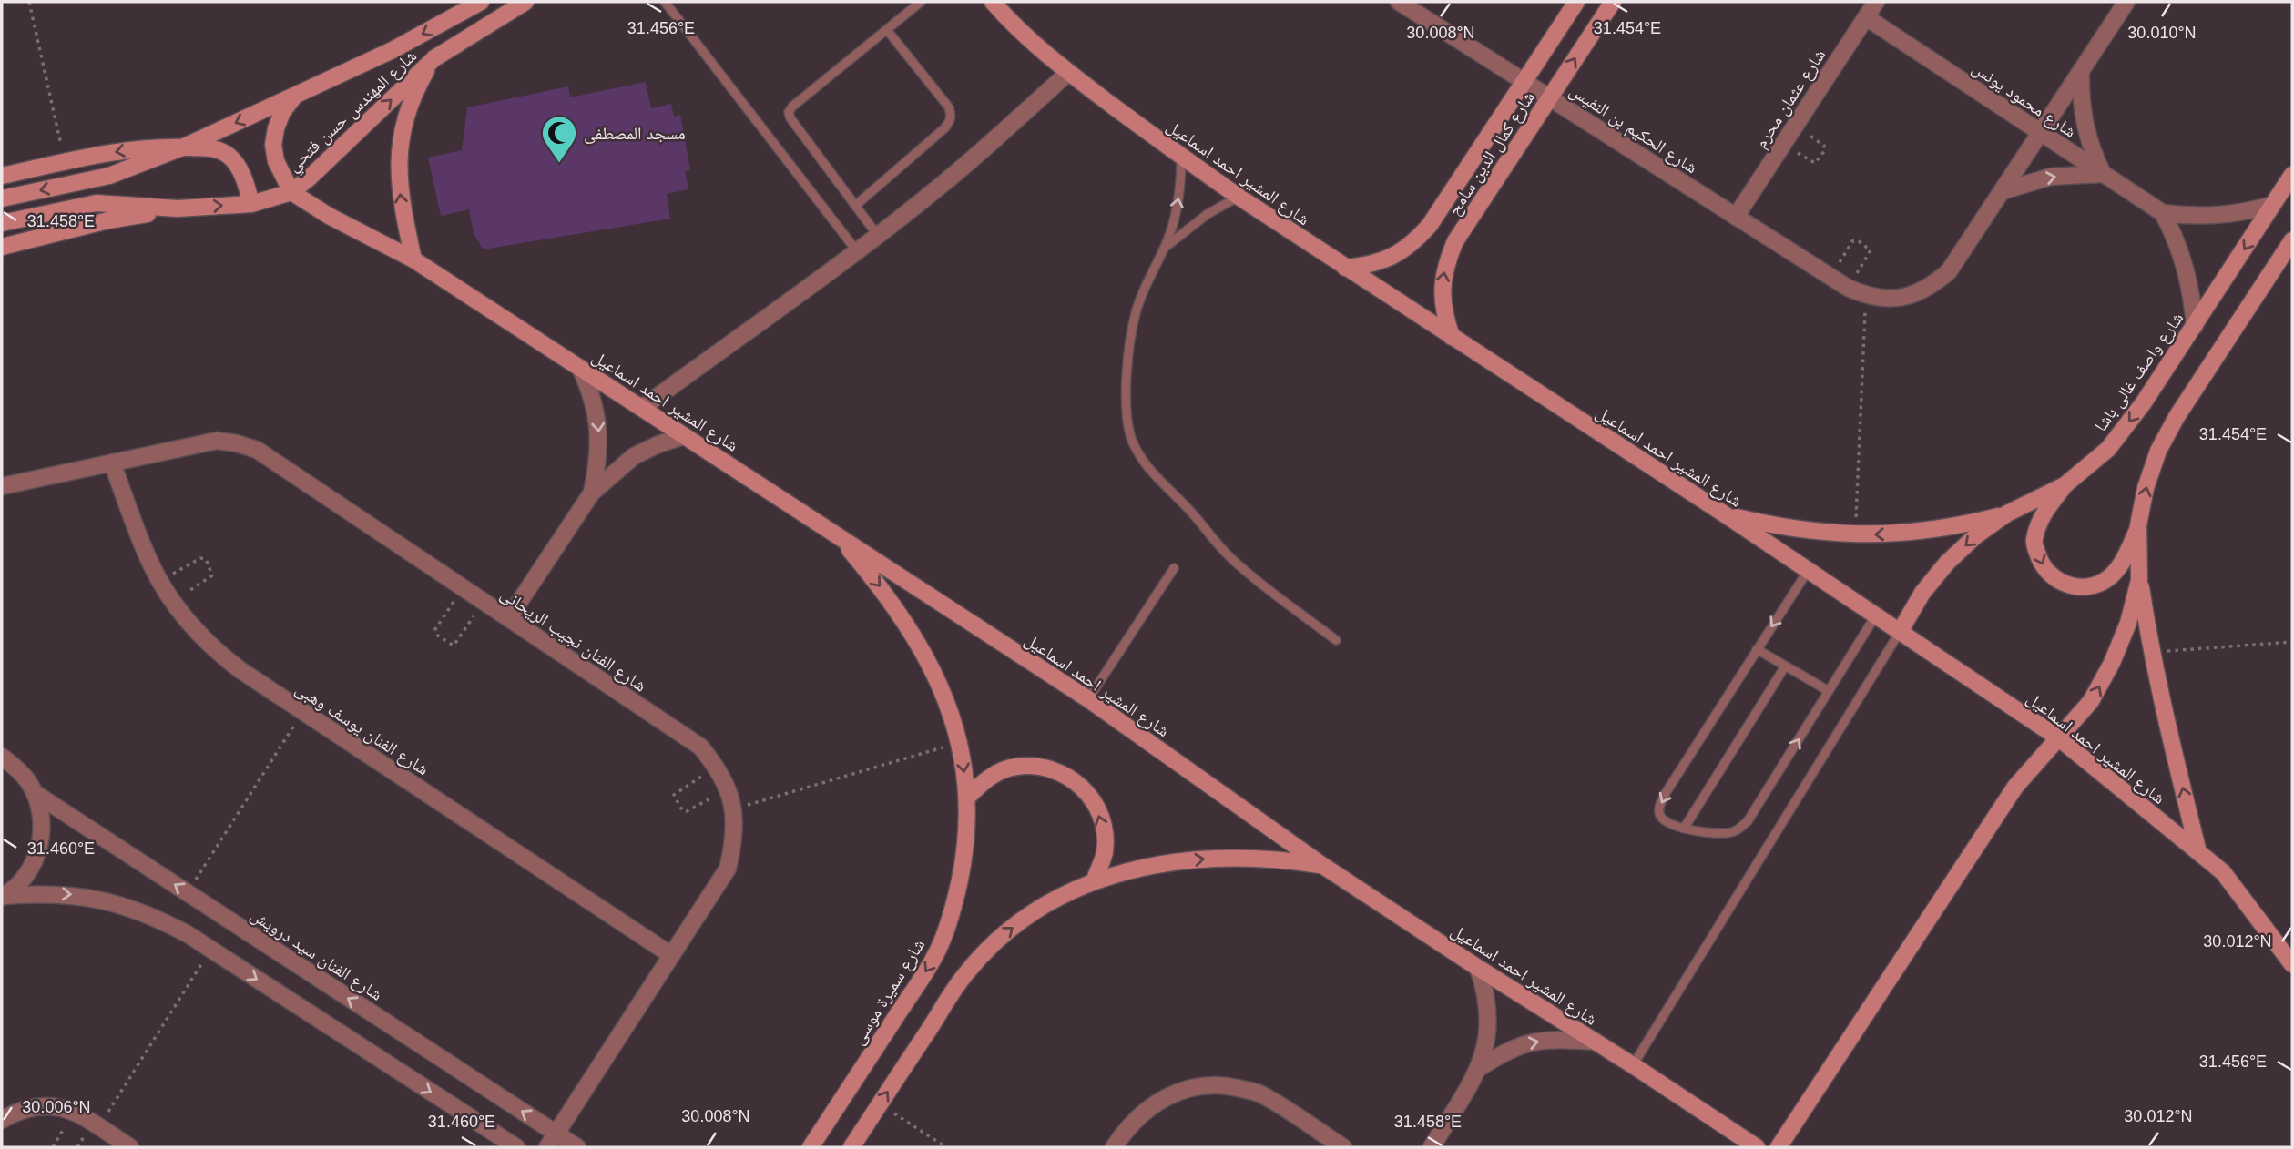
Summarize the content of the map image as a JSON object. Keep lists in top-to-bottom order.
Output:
{
  "streets": {
    "main road": [
      "شارع المهندس حسن فتحي",
      "شارع كمال الدين سامح",
      "شارع المشير احمد اسماعيل",
      "شارع واصف غالى باشا",
      "شارع سميرة موسى"
    ],
    "street": [
      "شارع عثمان محرم",
      "شارع محمود يونس",
      "شارع الحكيم بن النفيس",
      "شارع الفنان نجيب الريحانى",
      "شارع الفنان يوسف وهبى",
      "شارع الفنان سيد درويش"
    ]
  },
  "crossings": [
    ["شارع عثمان محرم", "شارع محمود يونس"],
    ["شارع عثمان محرم", "شارع الحكيم بن النفيس"],
    ["شارع محمود يونس", "شارع واصف غالى باشا"],
    ["شارع المهندس حسن فتحي", "شارع المشير احمد اسماعيل"],
    ["شارع الحكيم بن النفيس", "شارع كمال الدين سامح"],
    ["شارع كمال الدين سامح", "شارع المشير احمد اسماعيل"],
    ["شارع المشير احمد اسماعيل", "شارع واصف غالى باشا"],
    ["شارع المشير احمد اسماعيل", "شارع سميرة موسى"],
    ["شارع الفنان نجيب الريحانى", "شارع الفنان يوسف وهبى"],
    ["شارع الفنان نجيب الريحانى", "شارع الفنان سيد درويش"]
  ],
  "one_way": ["شارع سميرة موسى"],
  "places": {
    "mosque": ["مسجد المصطفى"]
  },
  "coordinates": [
    "31.456°E",
    "31.454°E",
    "30.008°N",
    "30.010°N",
    "31.458°E",
    "31.460°E",
    "30.012°N",
    "30.006°N"
  ]
}
